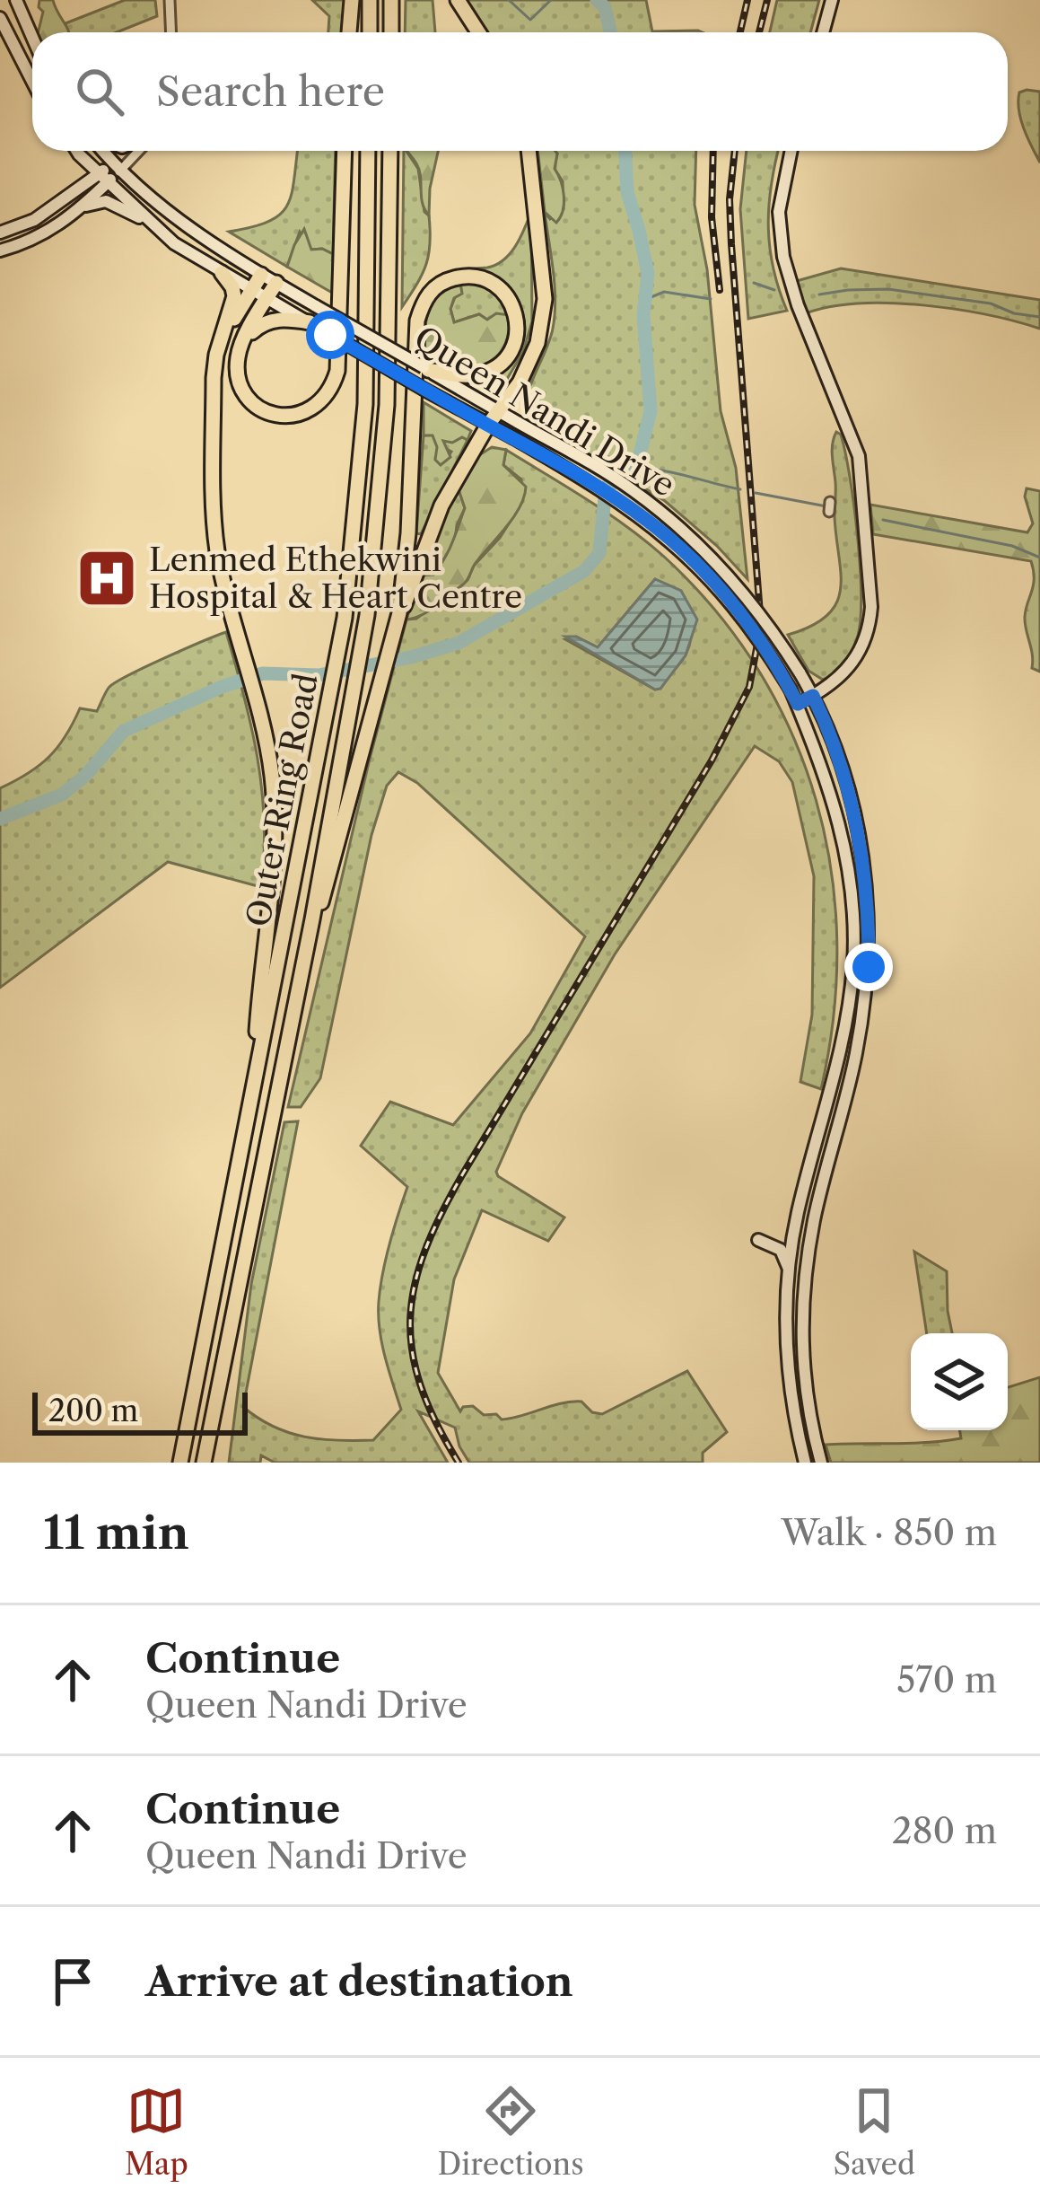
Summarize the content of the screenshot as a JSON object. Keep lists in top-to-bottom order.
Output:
{
  "streets": {
    "highway": ["Outer Ring Road"],
    "main road": ["Queen Nandi Drive"]
  },
  "places": {
    "hospital": ["Lenmed Ethekwini Hospital & Heart Centre"]
  },
  "scale_bar": "200 m",
  "page": {
    "search": "Search here",
    "scale": "200 m",
    "heading": ["11 min", "Walk · 850 m"],
    "list": [
      ["Continue", "Queen Nandi Drive", "570 m"],
      ["Continue", "Queen Nandi Drive", "280 m"],
      "Arrive at destination"
    ],
    "nav": ["Map", "Directions", "Saved"]
  }
}
